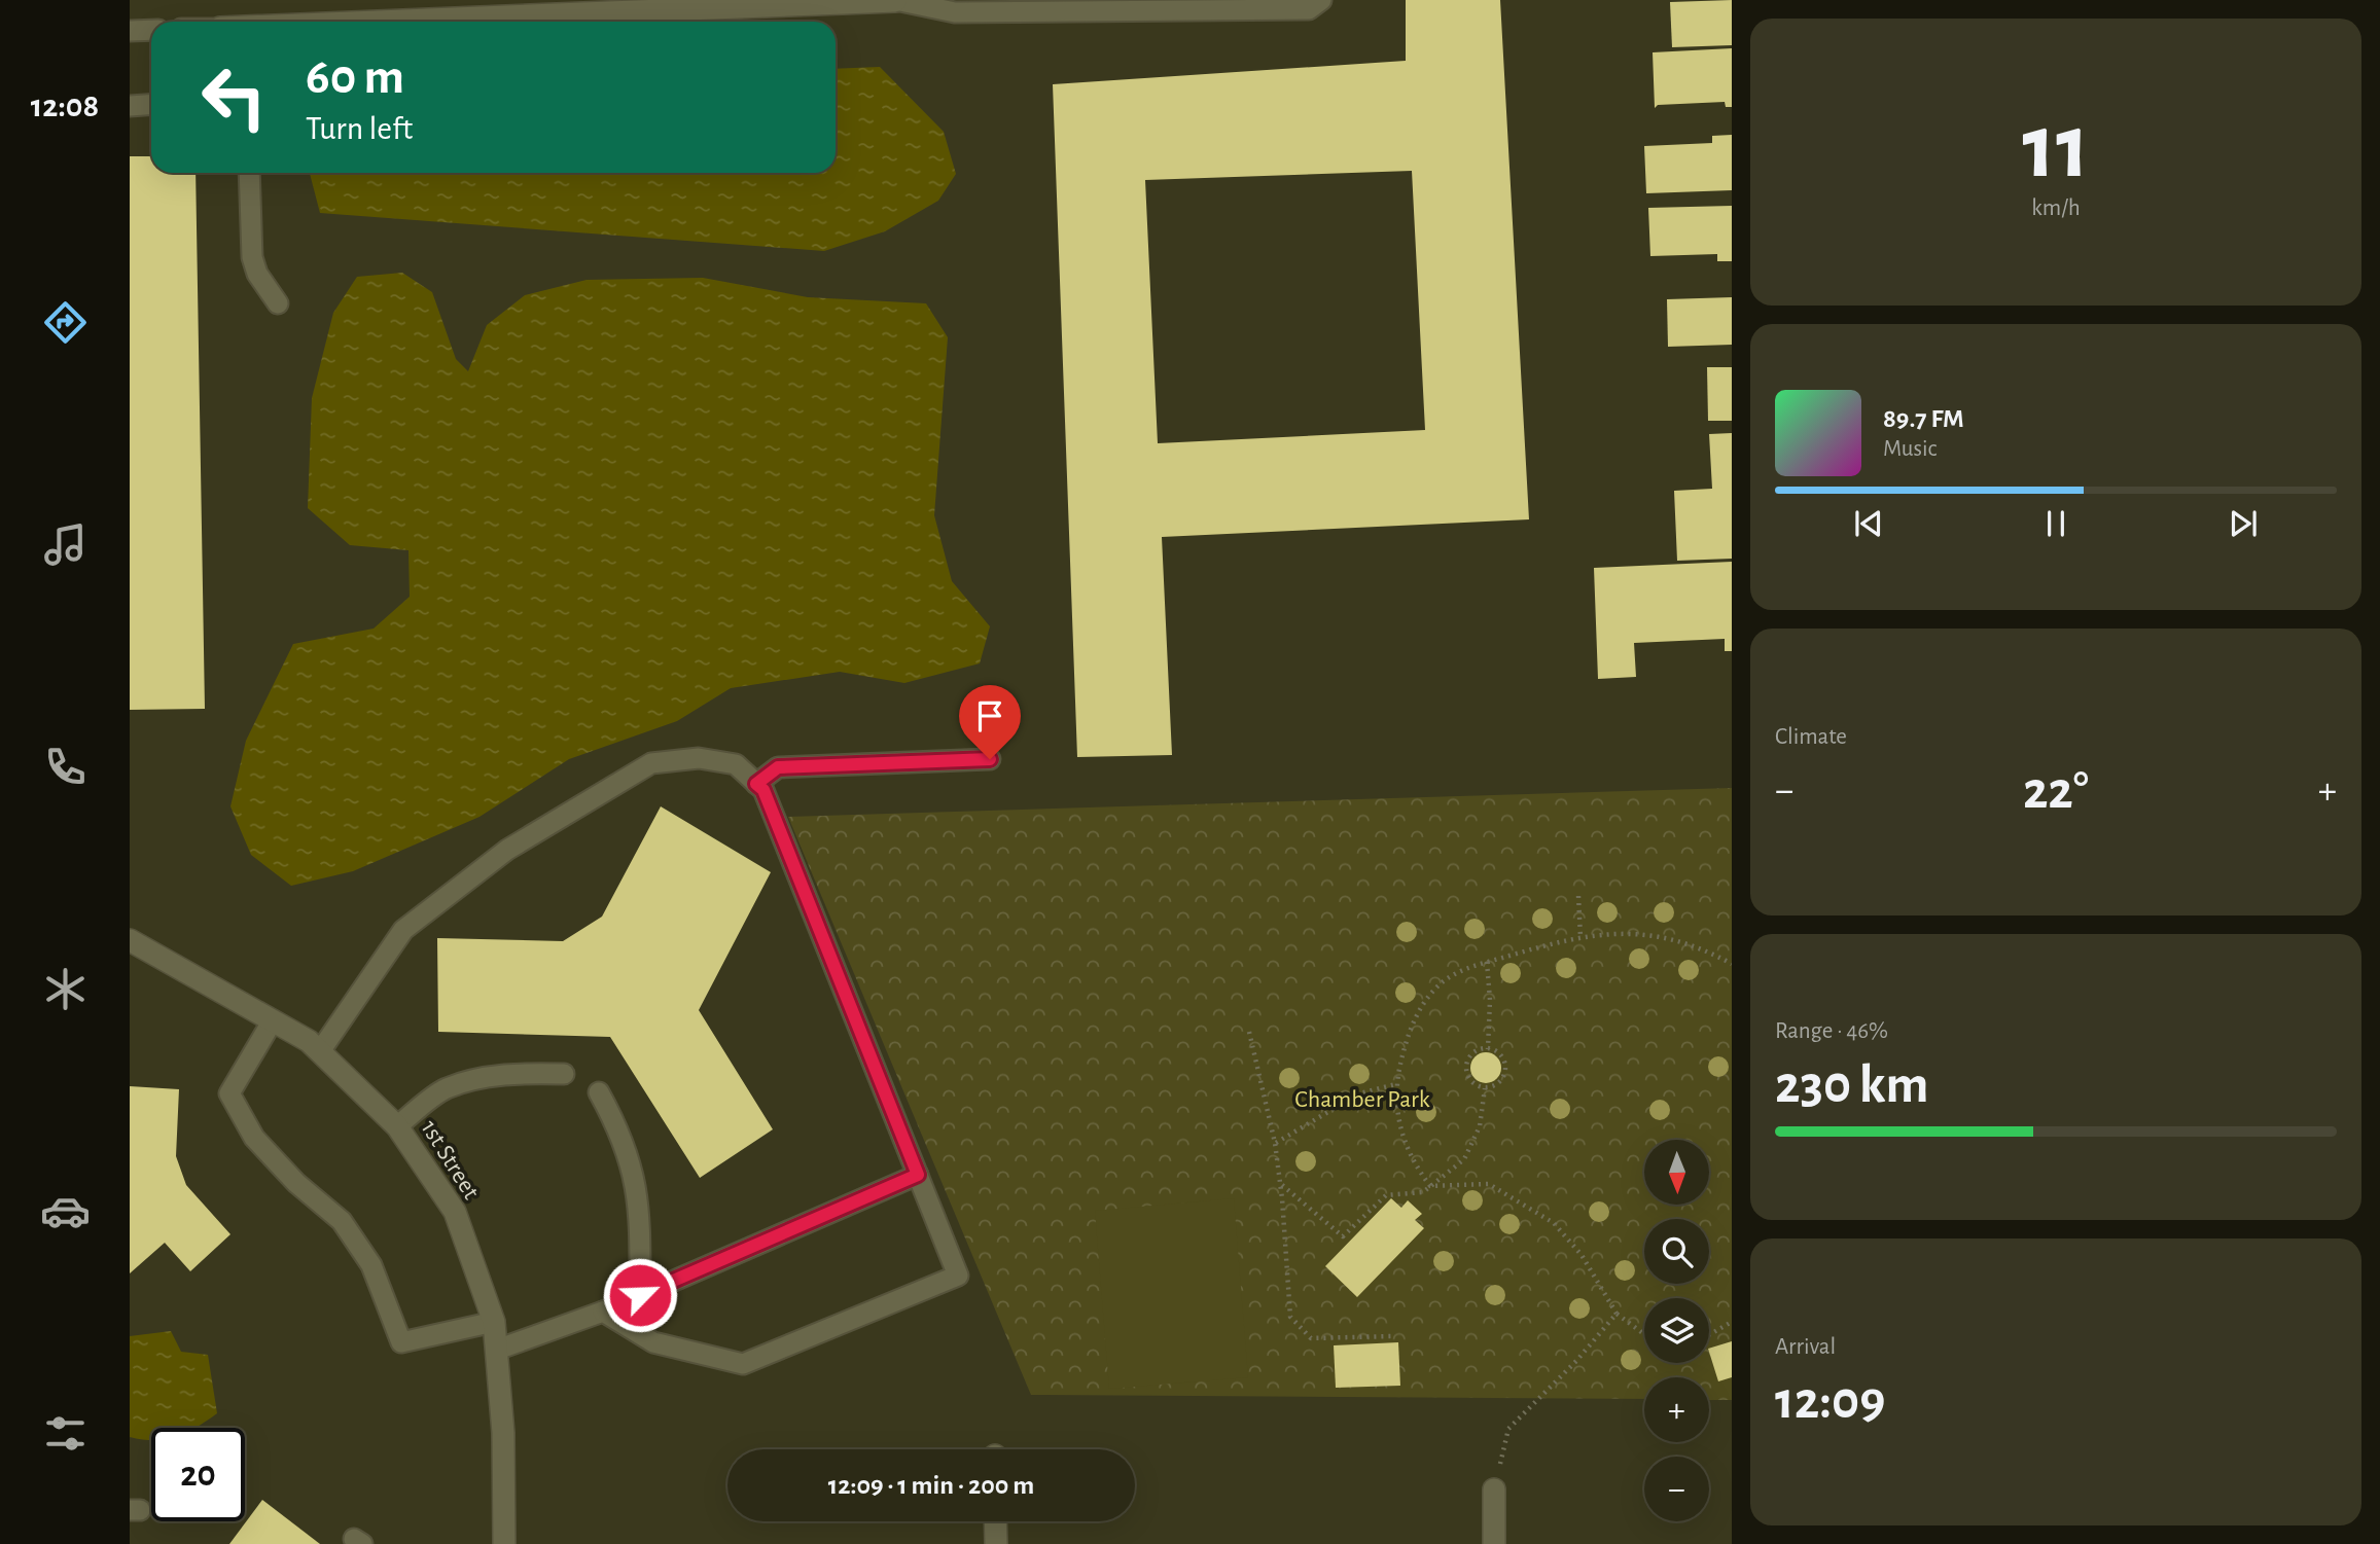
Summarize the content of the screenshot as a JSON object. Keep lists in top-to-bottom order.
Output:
{
  "streets": {
    "street": ["1st Street"]
  },
  "parks": ["Chamber Park"],
  "north": "bottom",
  "page": {
    "tabs": "12:08",
    "tile": [
      ["11", "km/h"],
      "Climate",
      ["Range · 46%", "230 km"],
      ["Arrival", "12:09"]
    ],
    "turn": ["60 m", "Turn left"],
    "song": ["89.7 FM", "Music"],
    "heat": ["−", "22°", "+"],
    "map_buttons": ["+", "−"],
    "limit": "20",
    "trip": "12:09 · 1 min · 200 m"
  }
}
